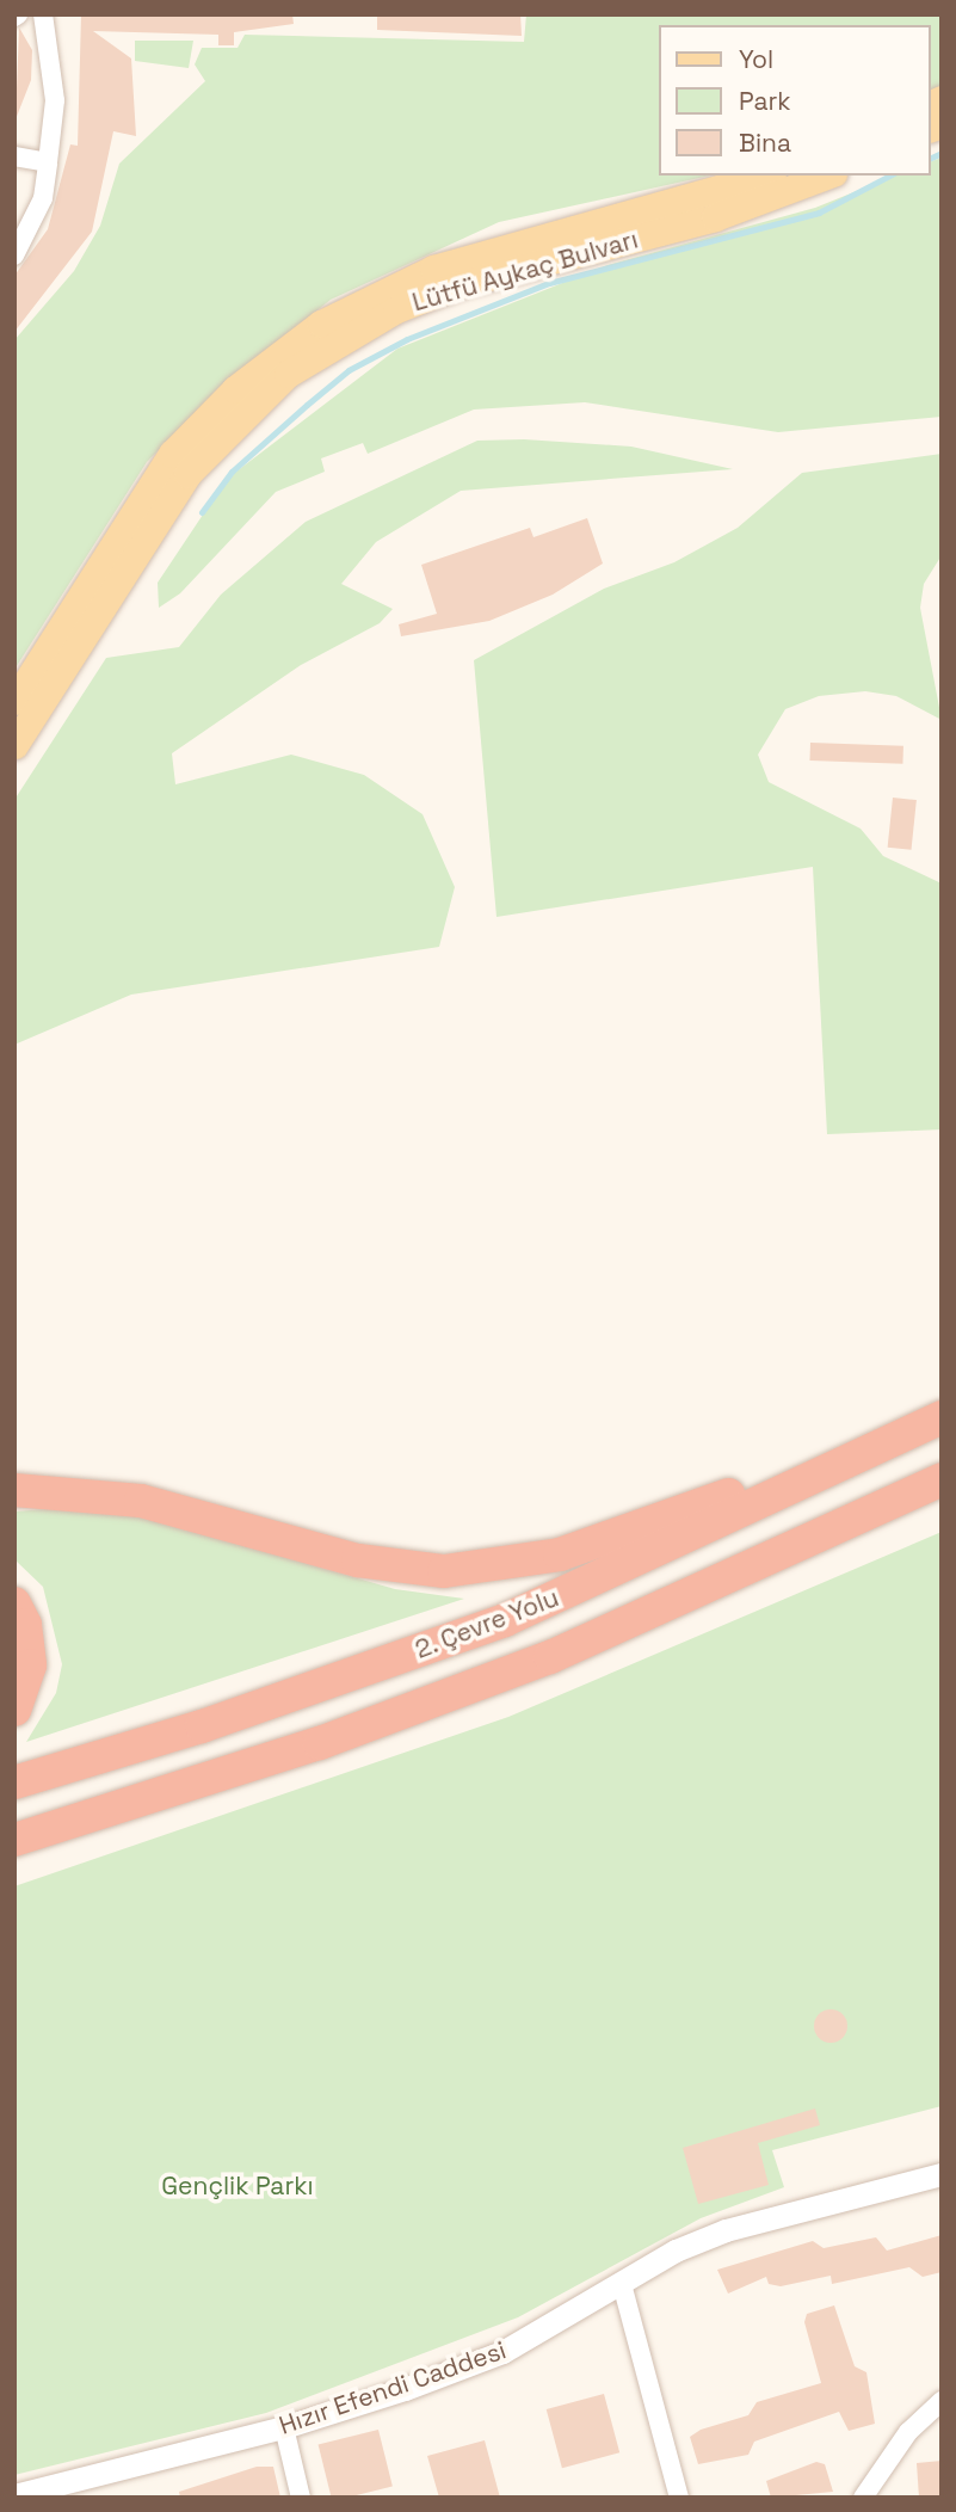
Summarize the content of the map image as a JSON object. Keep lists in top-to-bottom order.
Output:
{
  "streets": {
    "highway": ["2. Çevre Yolu"],
    "main road": ["Lütfü Aykaç Bulvarı"],
    "street": ["Hızır Efendi Caddesi"]
  },
  "parks": ["Gençlik Parkı"],
  "legend": ["Yol", "Park", "Bina"]
}
